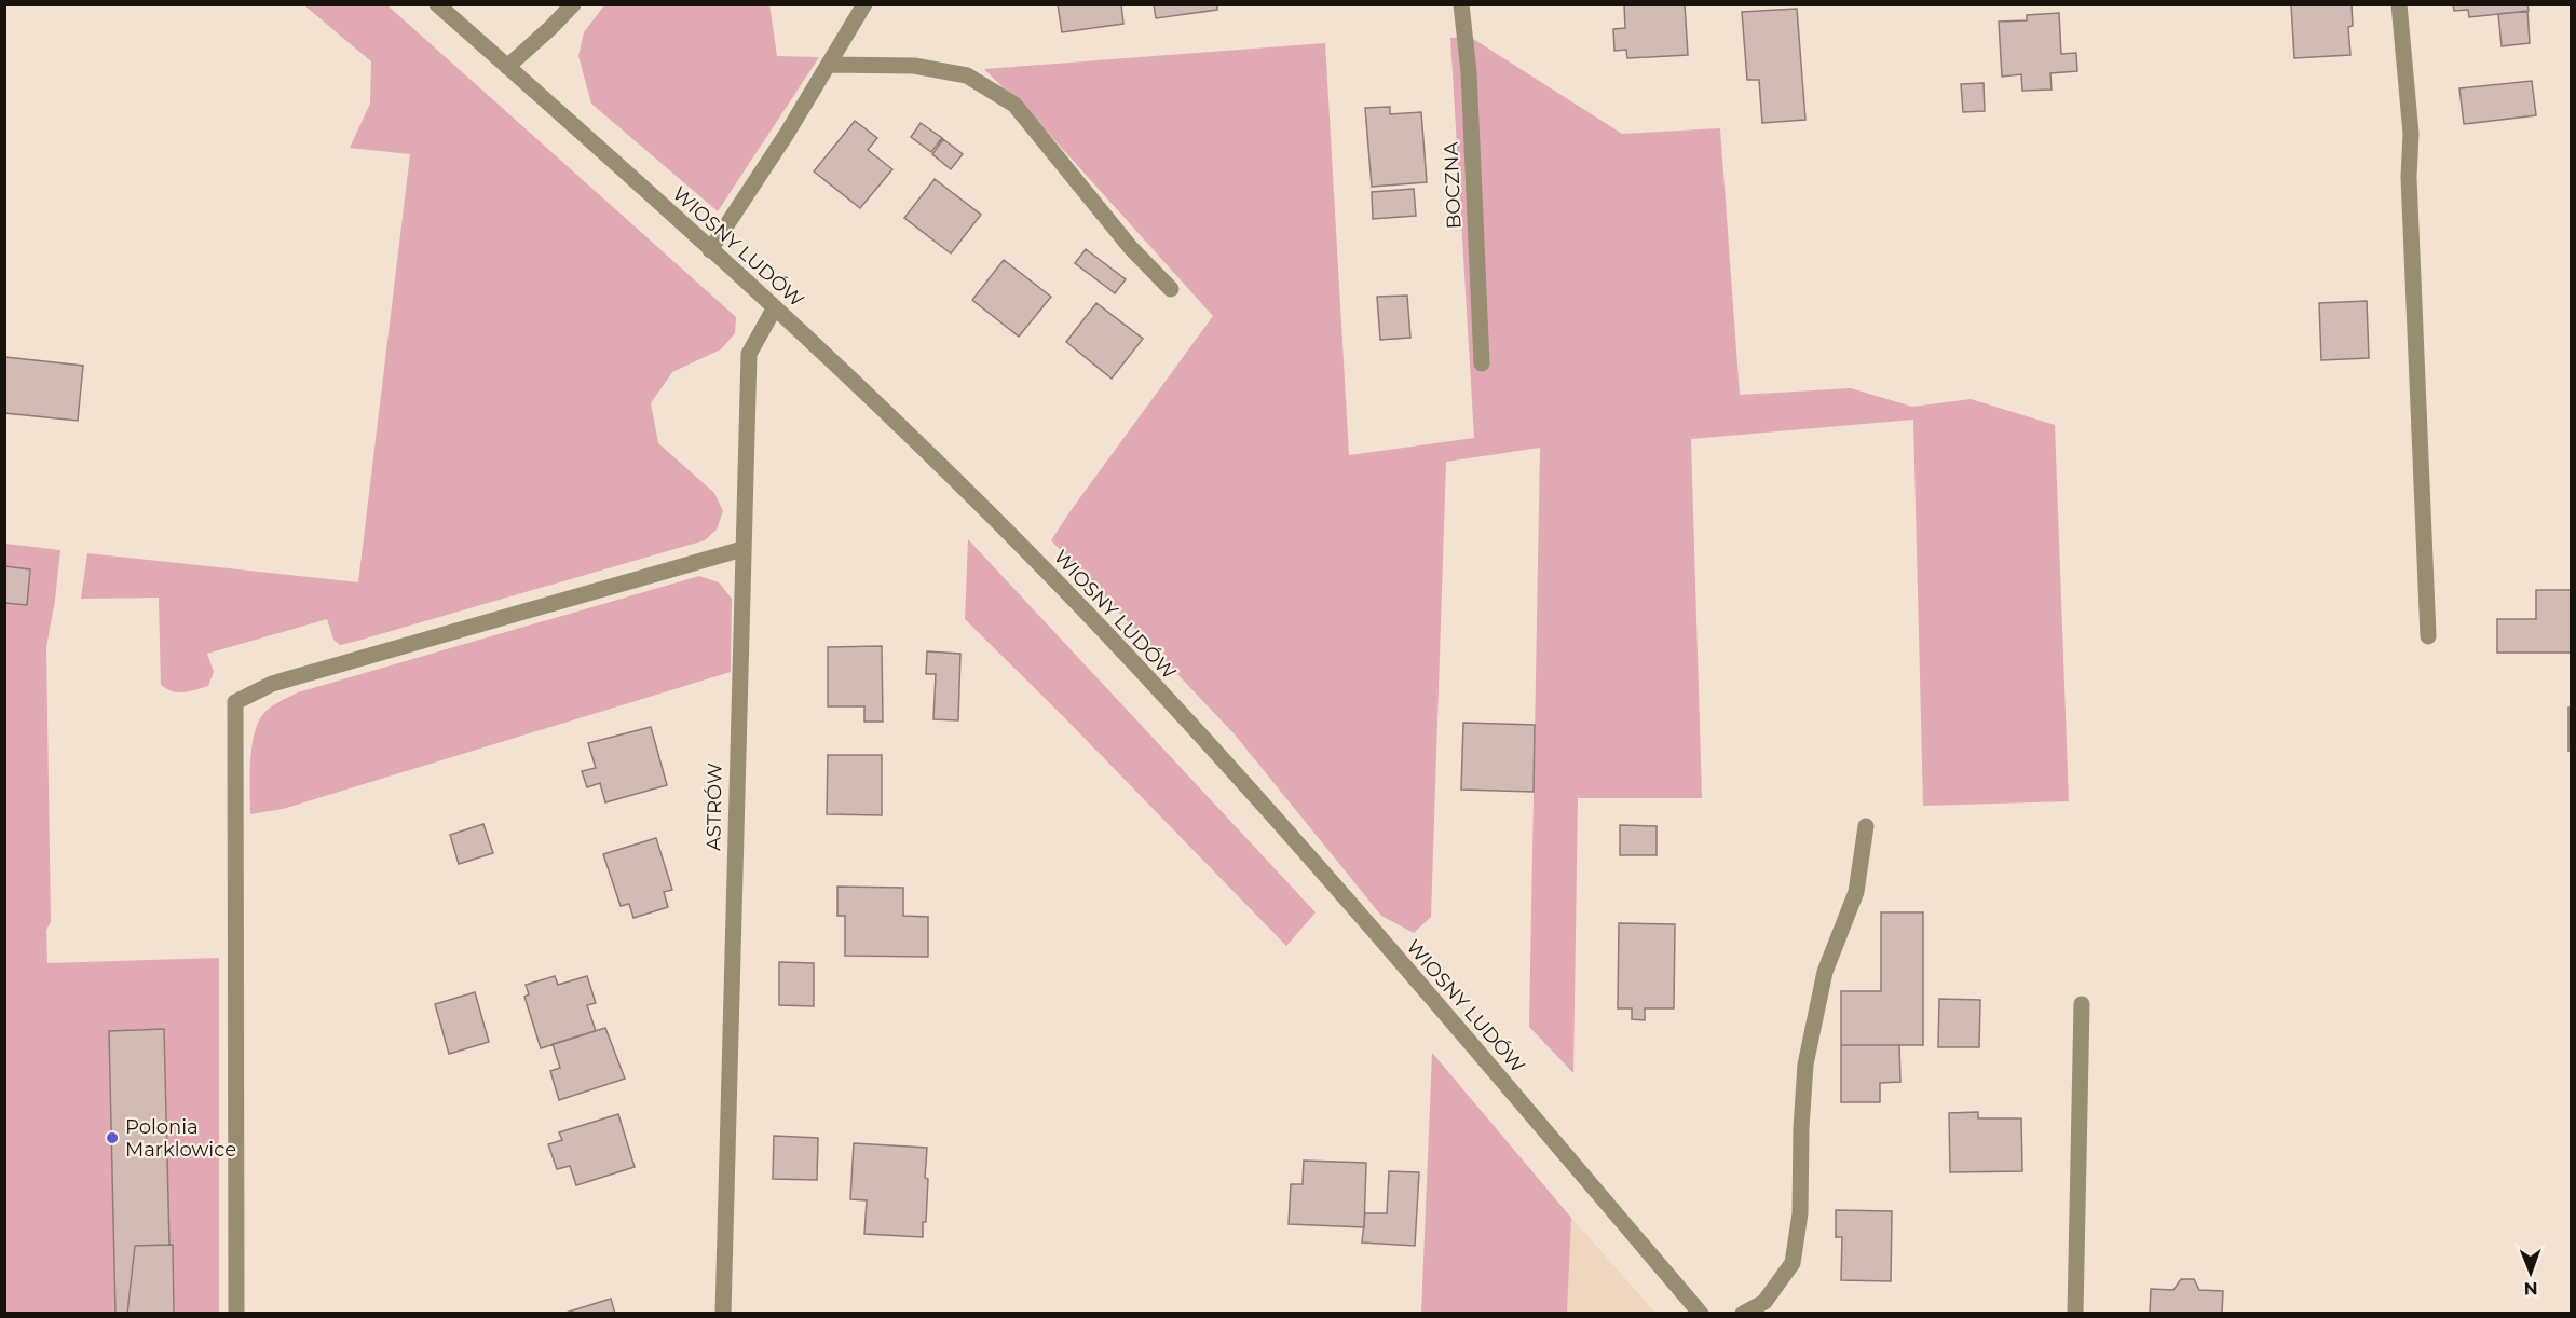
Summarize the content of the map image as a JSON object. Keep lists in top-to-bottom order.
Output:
{
  "streets": {
    "street": ["BOCZNA", "WIOSNY LUDÓW", "ASTRÓW"]
  },
  "crossings": [
    ["WIOSNY LUDÓW", "ASTRÓW"]
  ],
  "places": ["Polonia Marklowice"],
  "north": "bottom"
}
